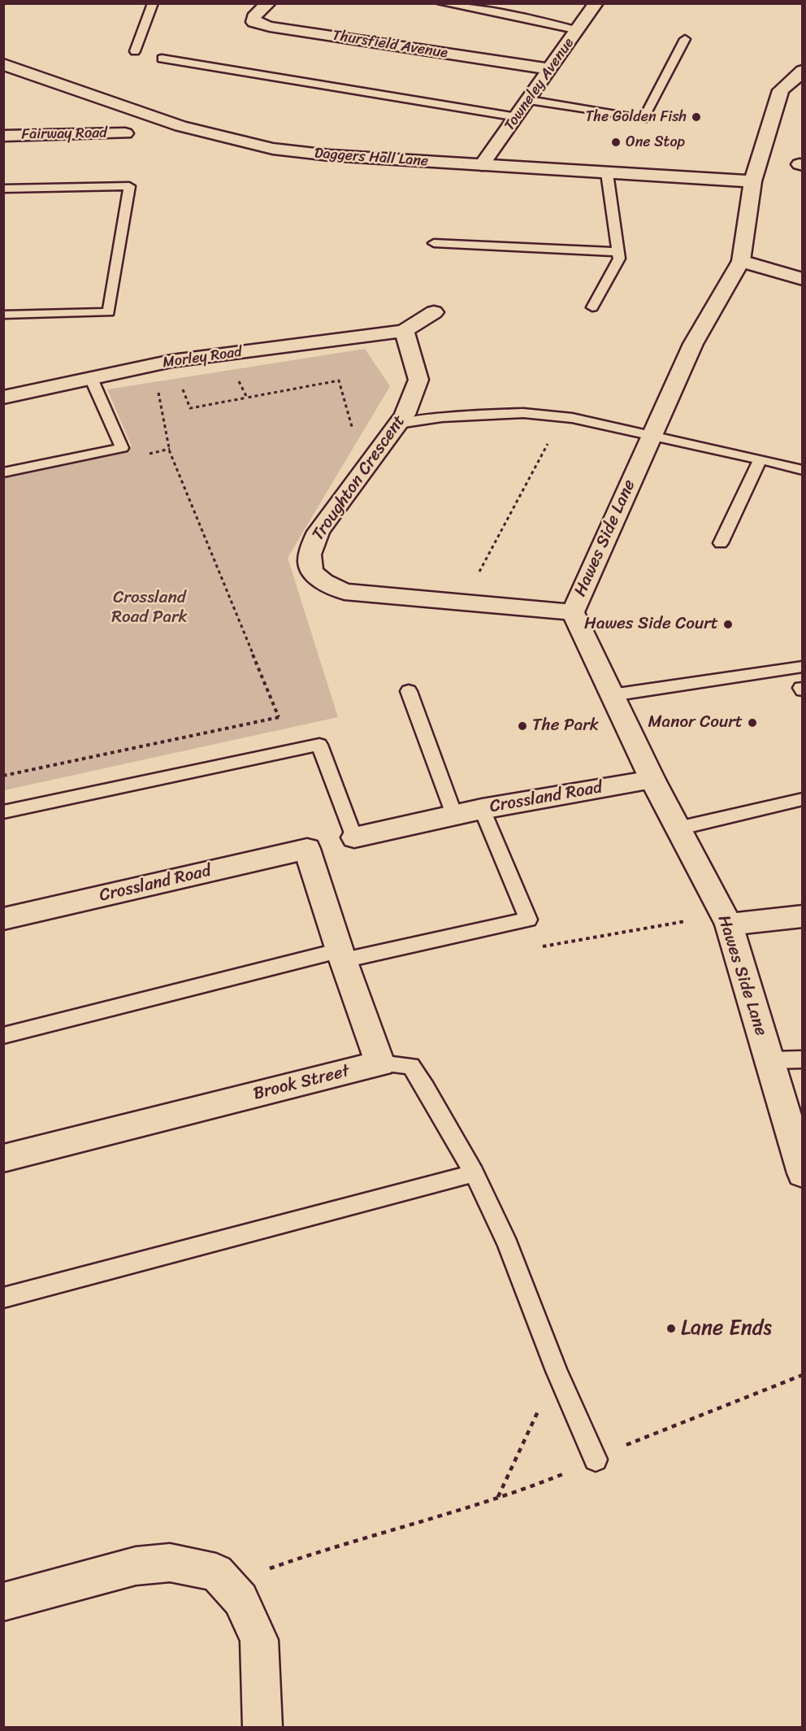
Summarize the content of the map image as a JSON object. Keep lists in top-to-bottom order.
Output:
{
  "streets": {
    "street": [
      "Thursfield Avenue",
      "Towneley Avenue",
      "Fairway Road",
      "Daggers Hall Lane",
      "Morley Road",
      "Troughton Crescent",
      "Hawes Side Lane",
      "Crossland Road",
      "Brook Street"
    ]
  },
  "crossings": [
    ["Thursfield Avenue", "Towneley Avenue"],
    ["Towneley Avenue", "Daggers Hall Lane"],
    ["Daggers Hall Lane", "Hawes Side Lane"],
    ["Morley Road", "Troughton Crescent"],
    ["Troughton Crescent", "Hawes Side Lane"],
    ["Hawes Side Lane", "Crossland Road"]
  ],
  "parks": ["Crossland Road Park"],
  "places": [
    "The Golden Fish",
    "One Stop",
    "Hawes Side Court",
    "Manor Court",
    "The Park",
    "Lane Ends"
  ]
}
